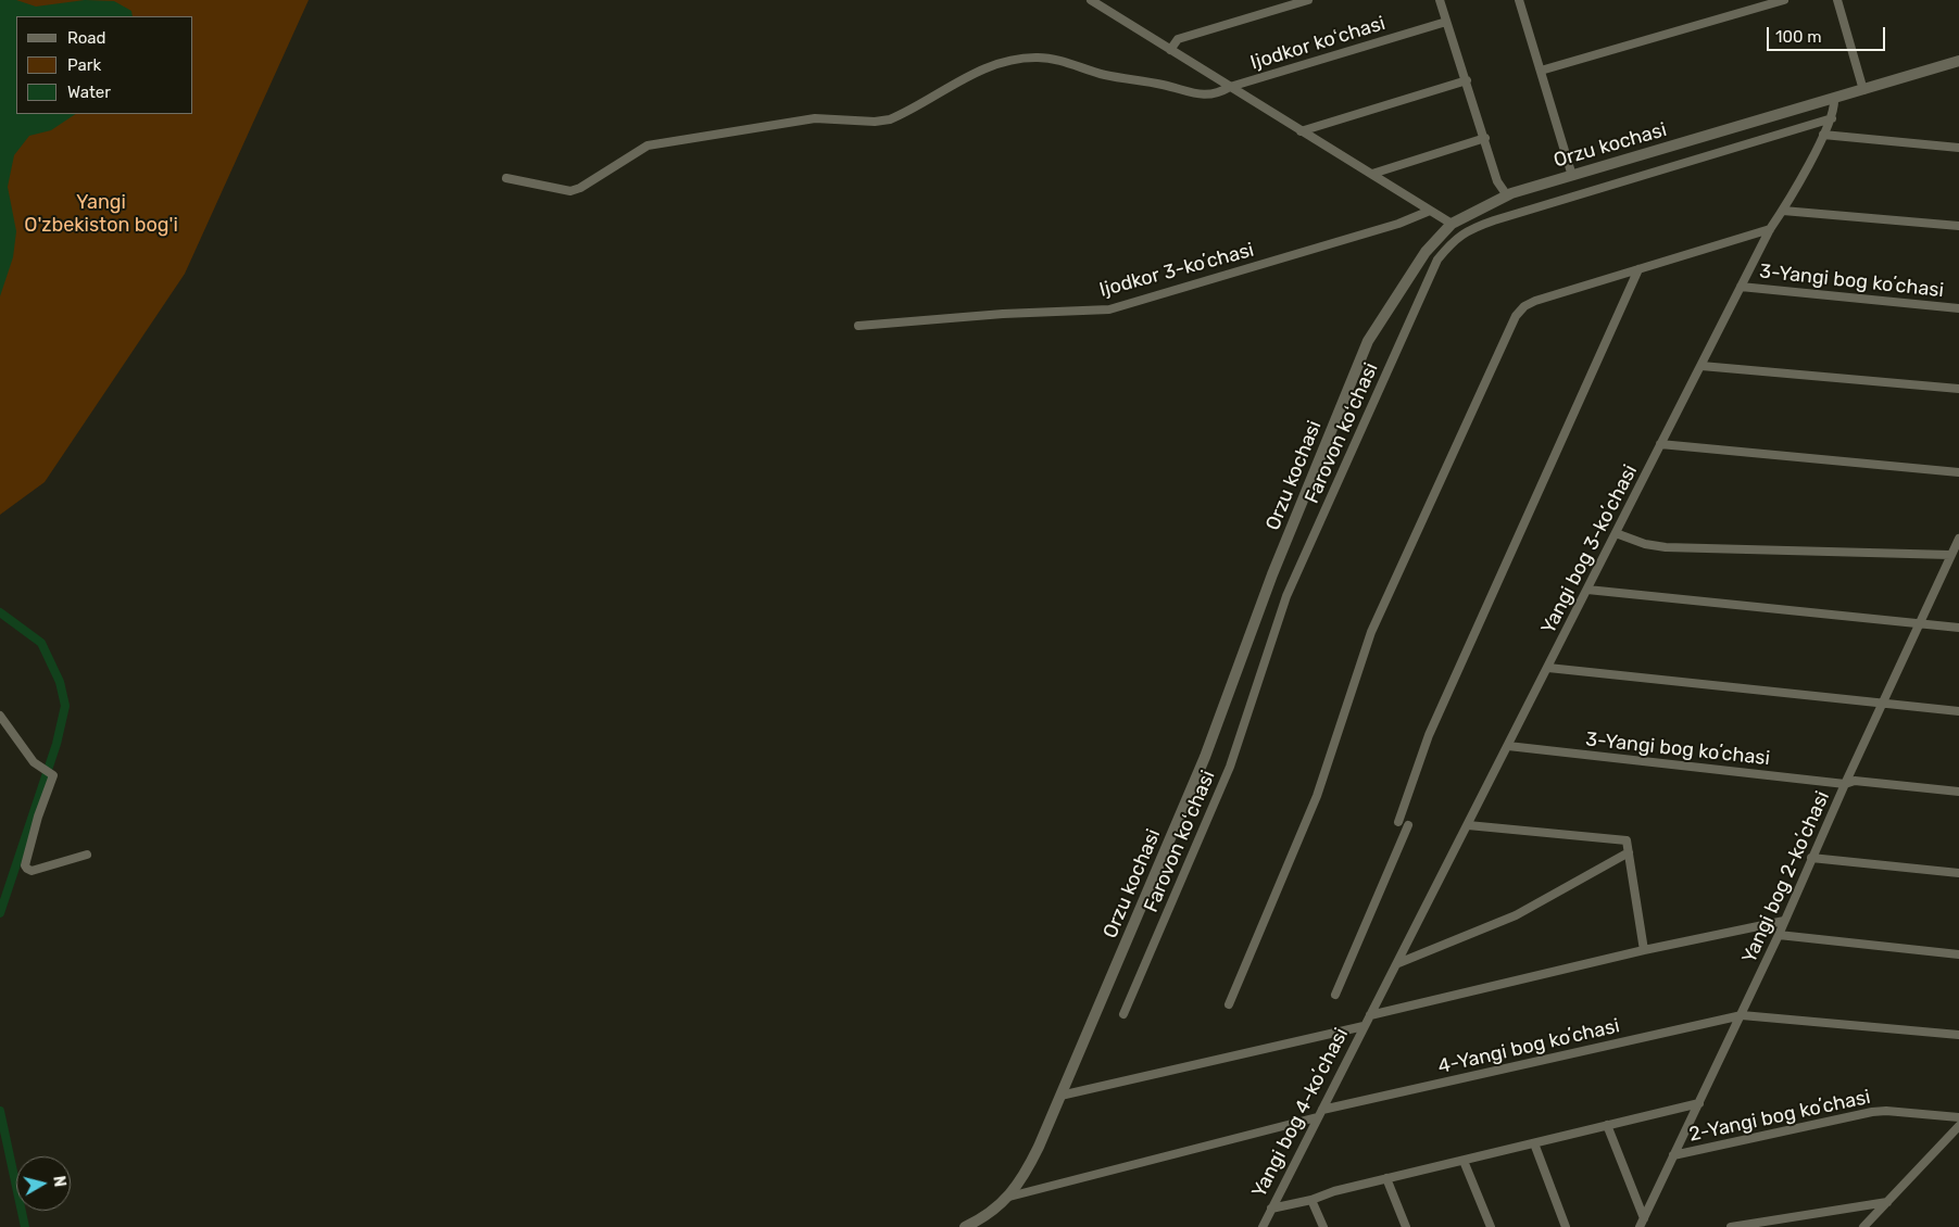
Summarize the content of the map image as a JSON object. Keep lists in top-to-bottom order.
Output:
{
  "streets": {
    "main road": ["Orzu kochasi"],
    "street": [
      "Ijodkor koʻchasi",
      "Ijodkor 3-koʼchasi",
      "3-Yangi bog koʼchasi",
      "Farovon koʻchasi",
      "Yangi bog 3-koʼchasi",
      "Yangi bog 2-koʼchasi",
      "4-Yangi bog koʼchasi",
      "Yangi bog 4-koʼchasi",
      "2-Yangi bog koʼchasi"
    ]
  },
  "crossings": [
    ["Ijodkor koʻchasi", "Orzu kochasi"],
    ["Ijodkor koʻchasi", "Ijodkor 3-koʼchasi"],
    ["Orzu kochasi", "Yangi bog 3-koʼchasi"],
    ["3-Yangi bog koʼchasi", "Yangi bog 3-koʼchasi"],
    ["3-Yangi bog koʼchasi", "Yangi bog 2-koʼchasi"],
    ["Farovon koʻchasi", "Yangi bog 3-koʼchasi"],
    ["Yangi bog 3-koʼchasi", "Yangi bog 4-koʼchasi"],
    ["Yangi bog 2-koʼchasi", "4-Yangi bog koʼchasi"],
    ["Yangi bog 2-koʼchasi", "2-Yangi bog koʼchasi"],
    ["4-Yangi bog koʼchasi", "Yangi bog 4-koʼchasi"]
  ],
  "parks": ["Yangi O'zbekiston bog'i"],
  "legend": ["Road", "Park", "Water"],
  "scale_bar": "100 m",
  "north": "right"
}
